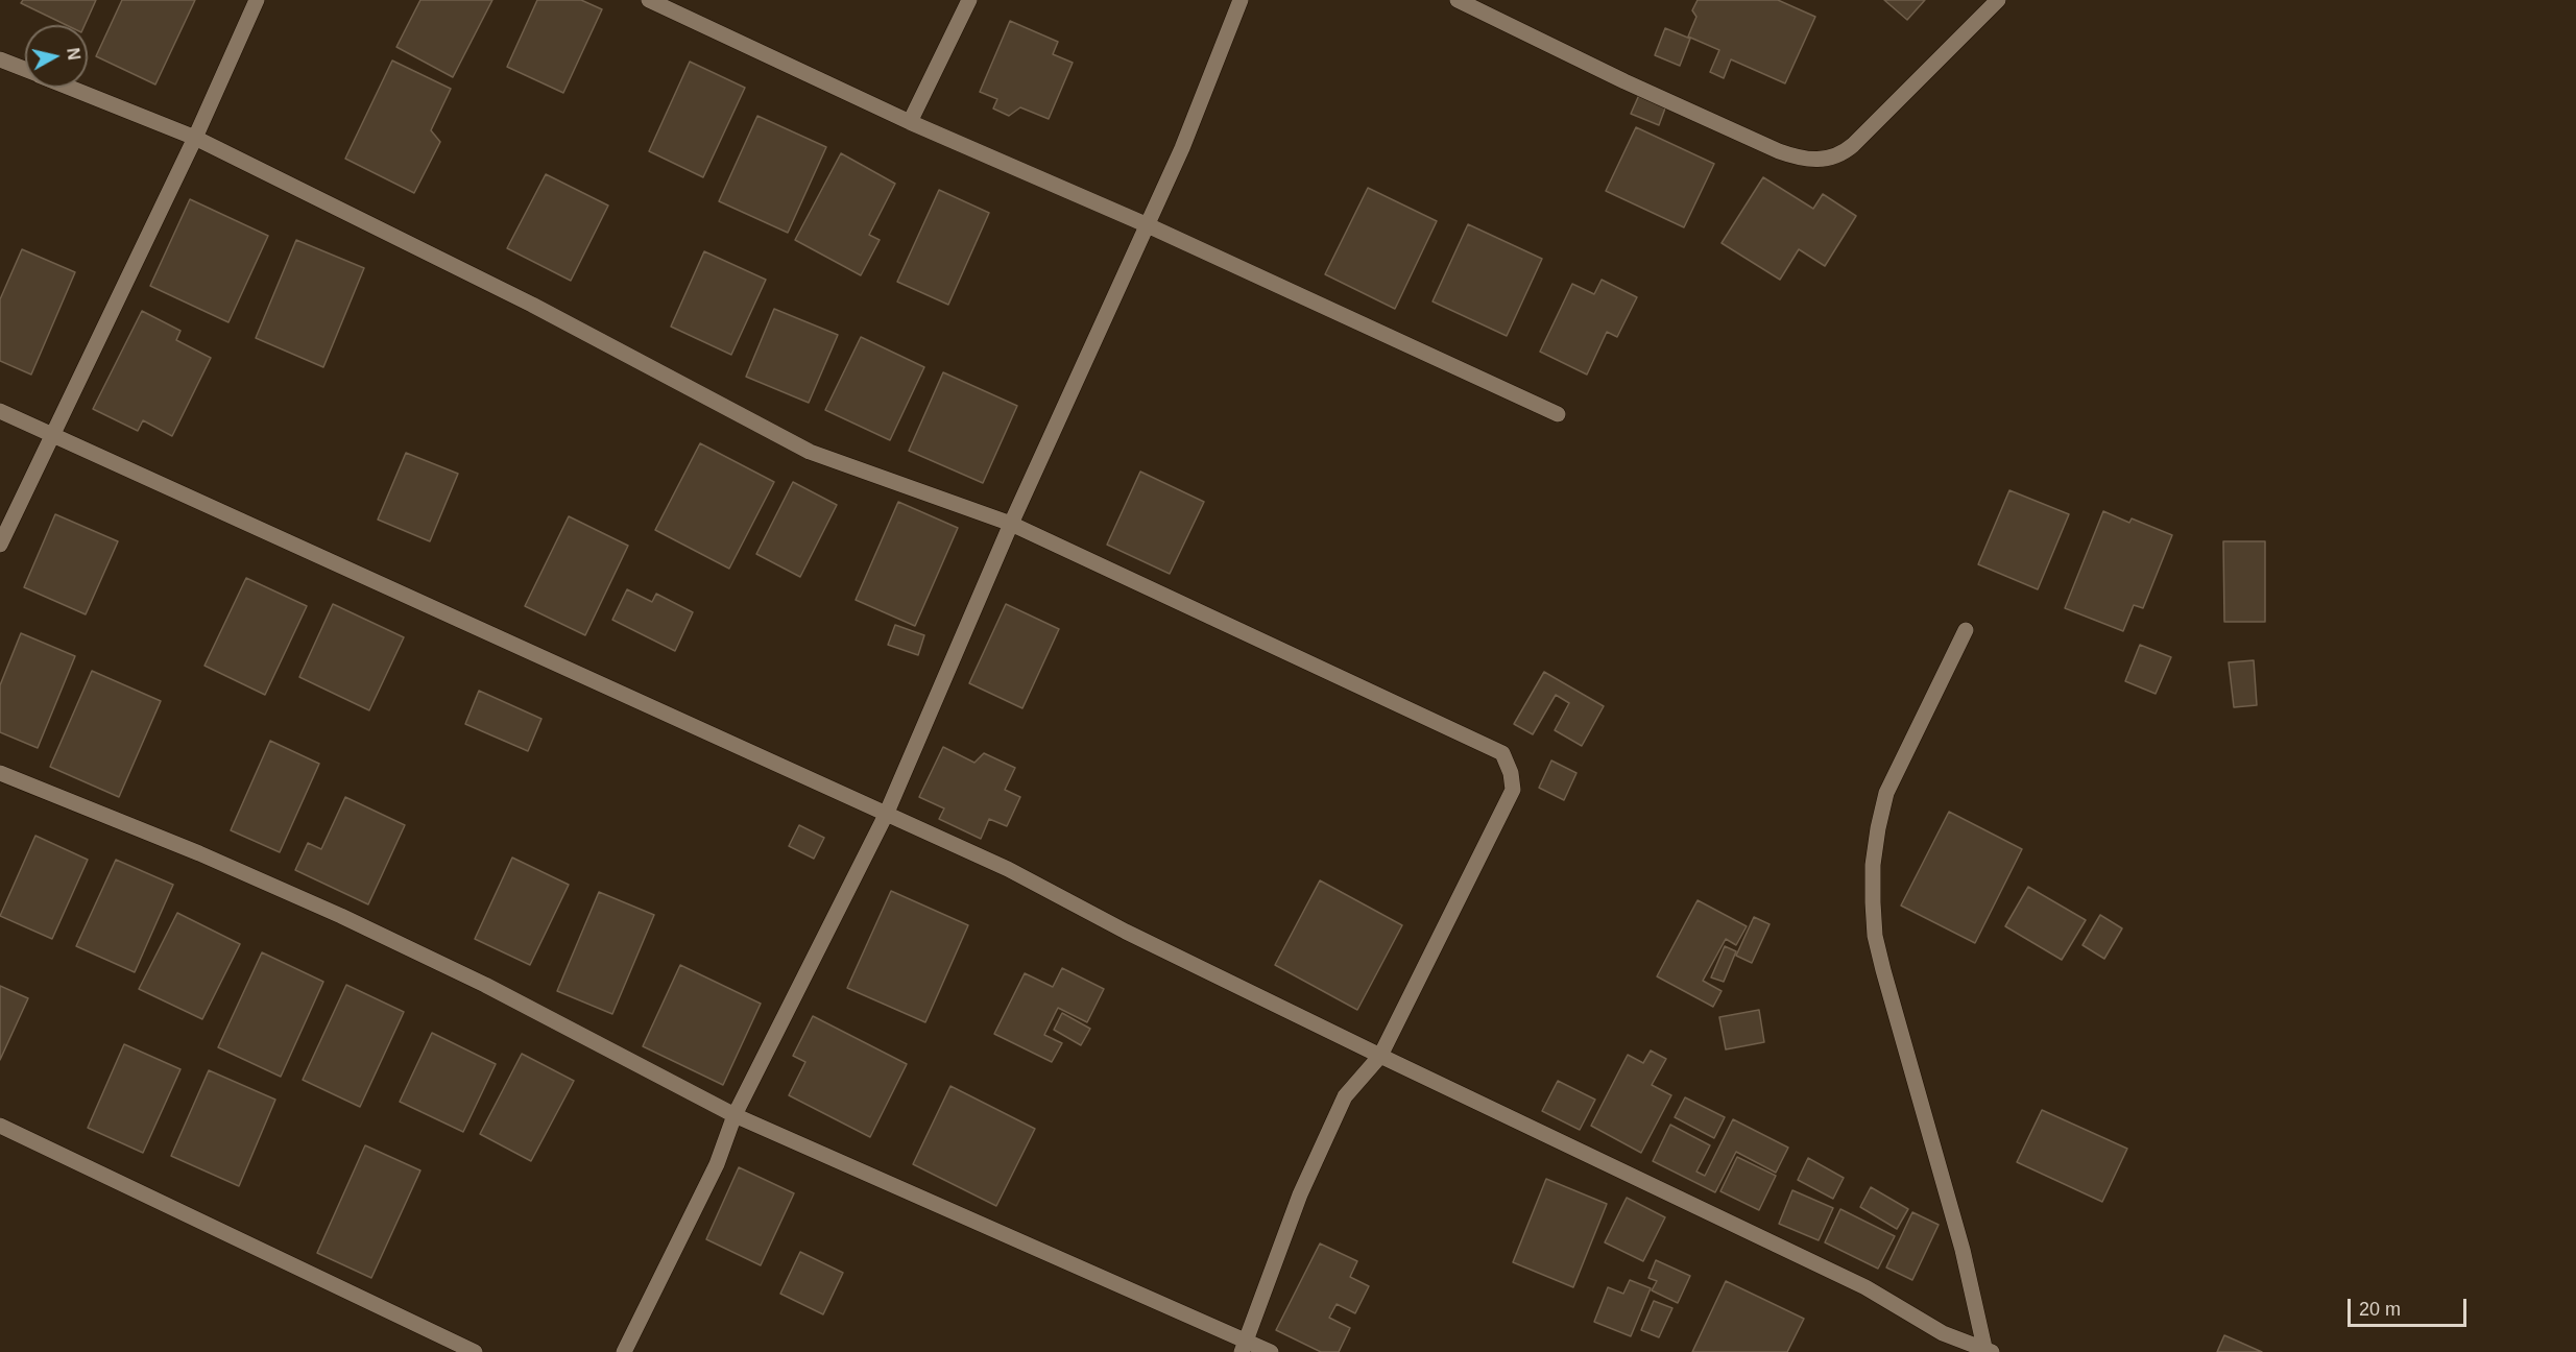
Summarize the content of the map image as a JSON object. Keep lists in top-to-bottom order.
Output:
{
  "scale_bar": "20 m",
  "north": "right"
}
